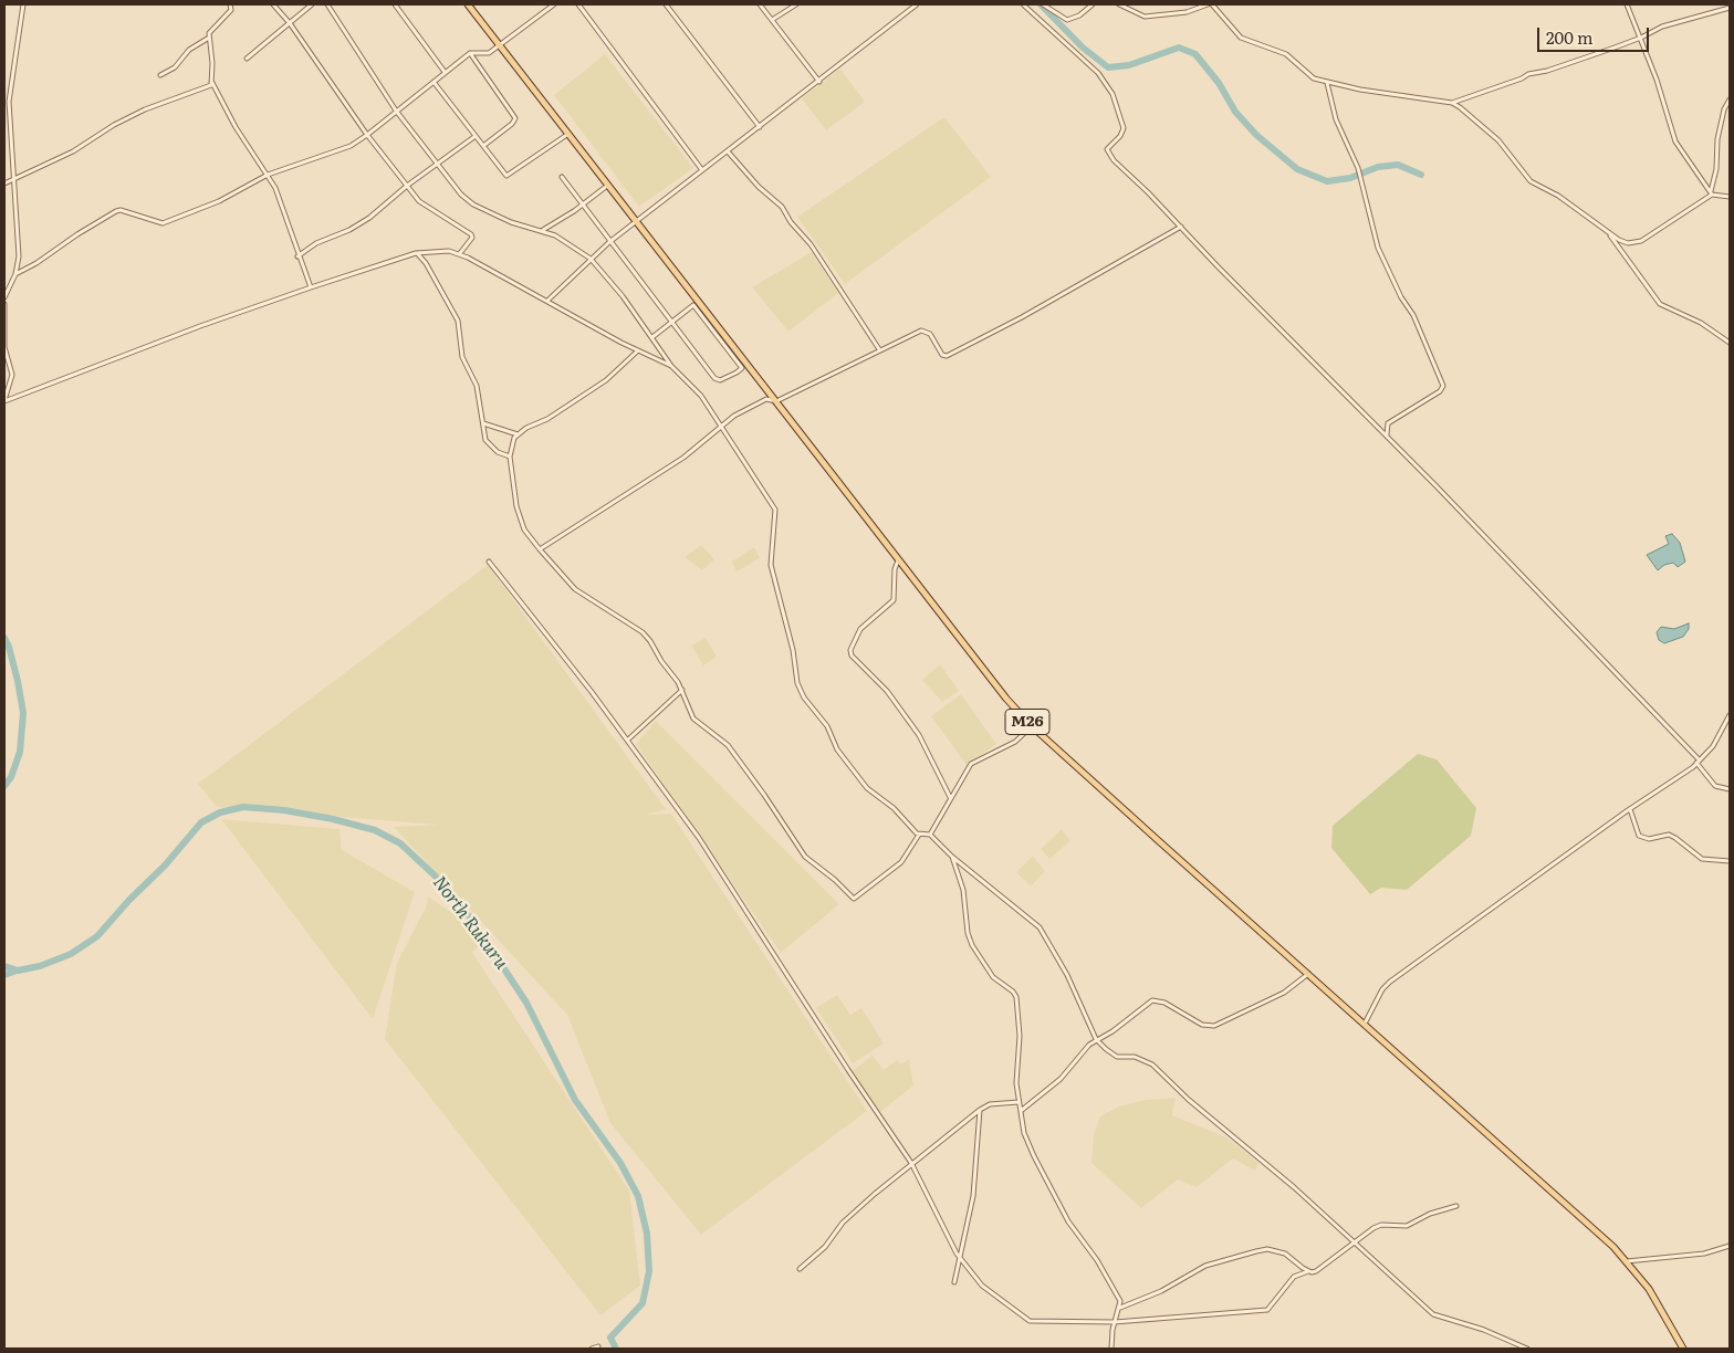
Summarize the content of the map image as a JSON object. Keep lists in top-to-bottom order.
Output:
{
  "streets": {
    "main road": ["M26"]
  },
  "water": ["North Rukuru"],
  "scale_bar": "200 m"
}
